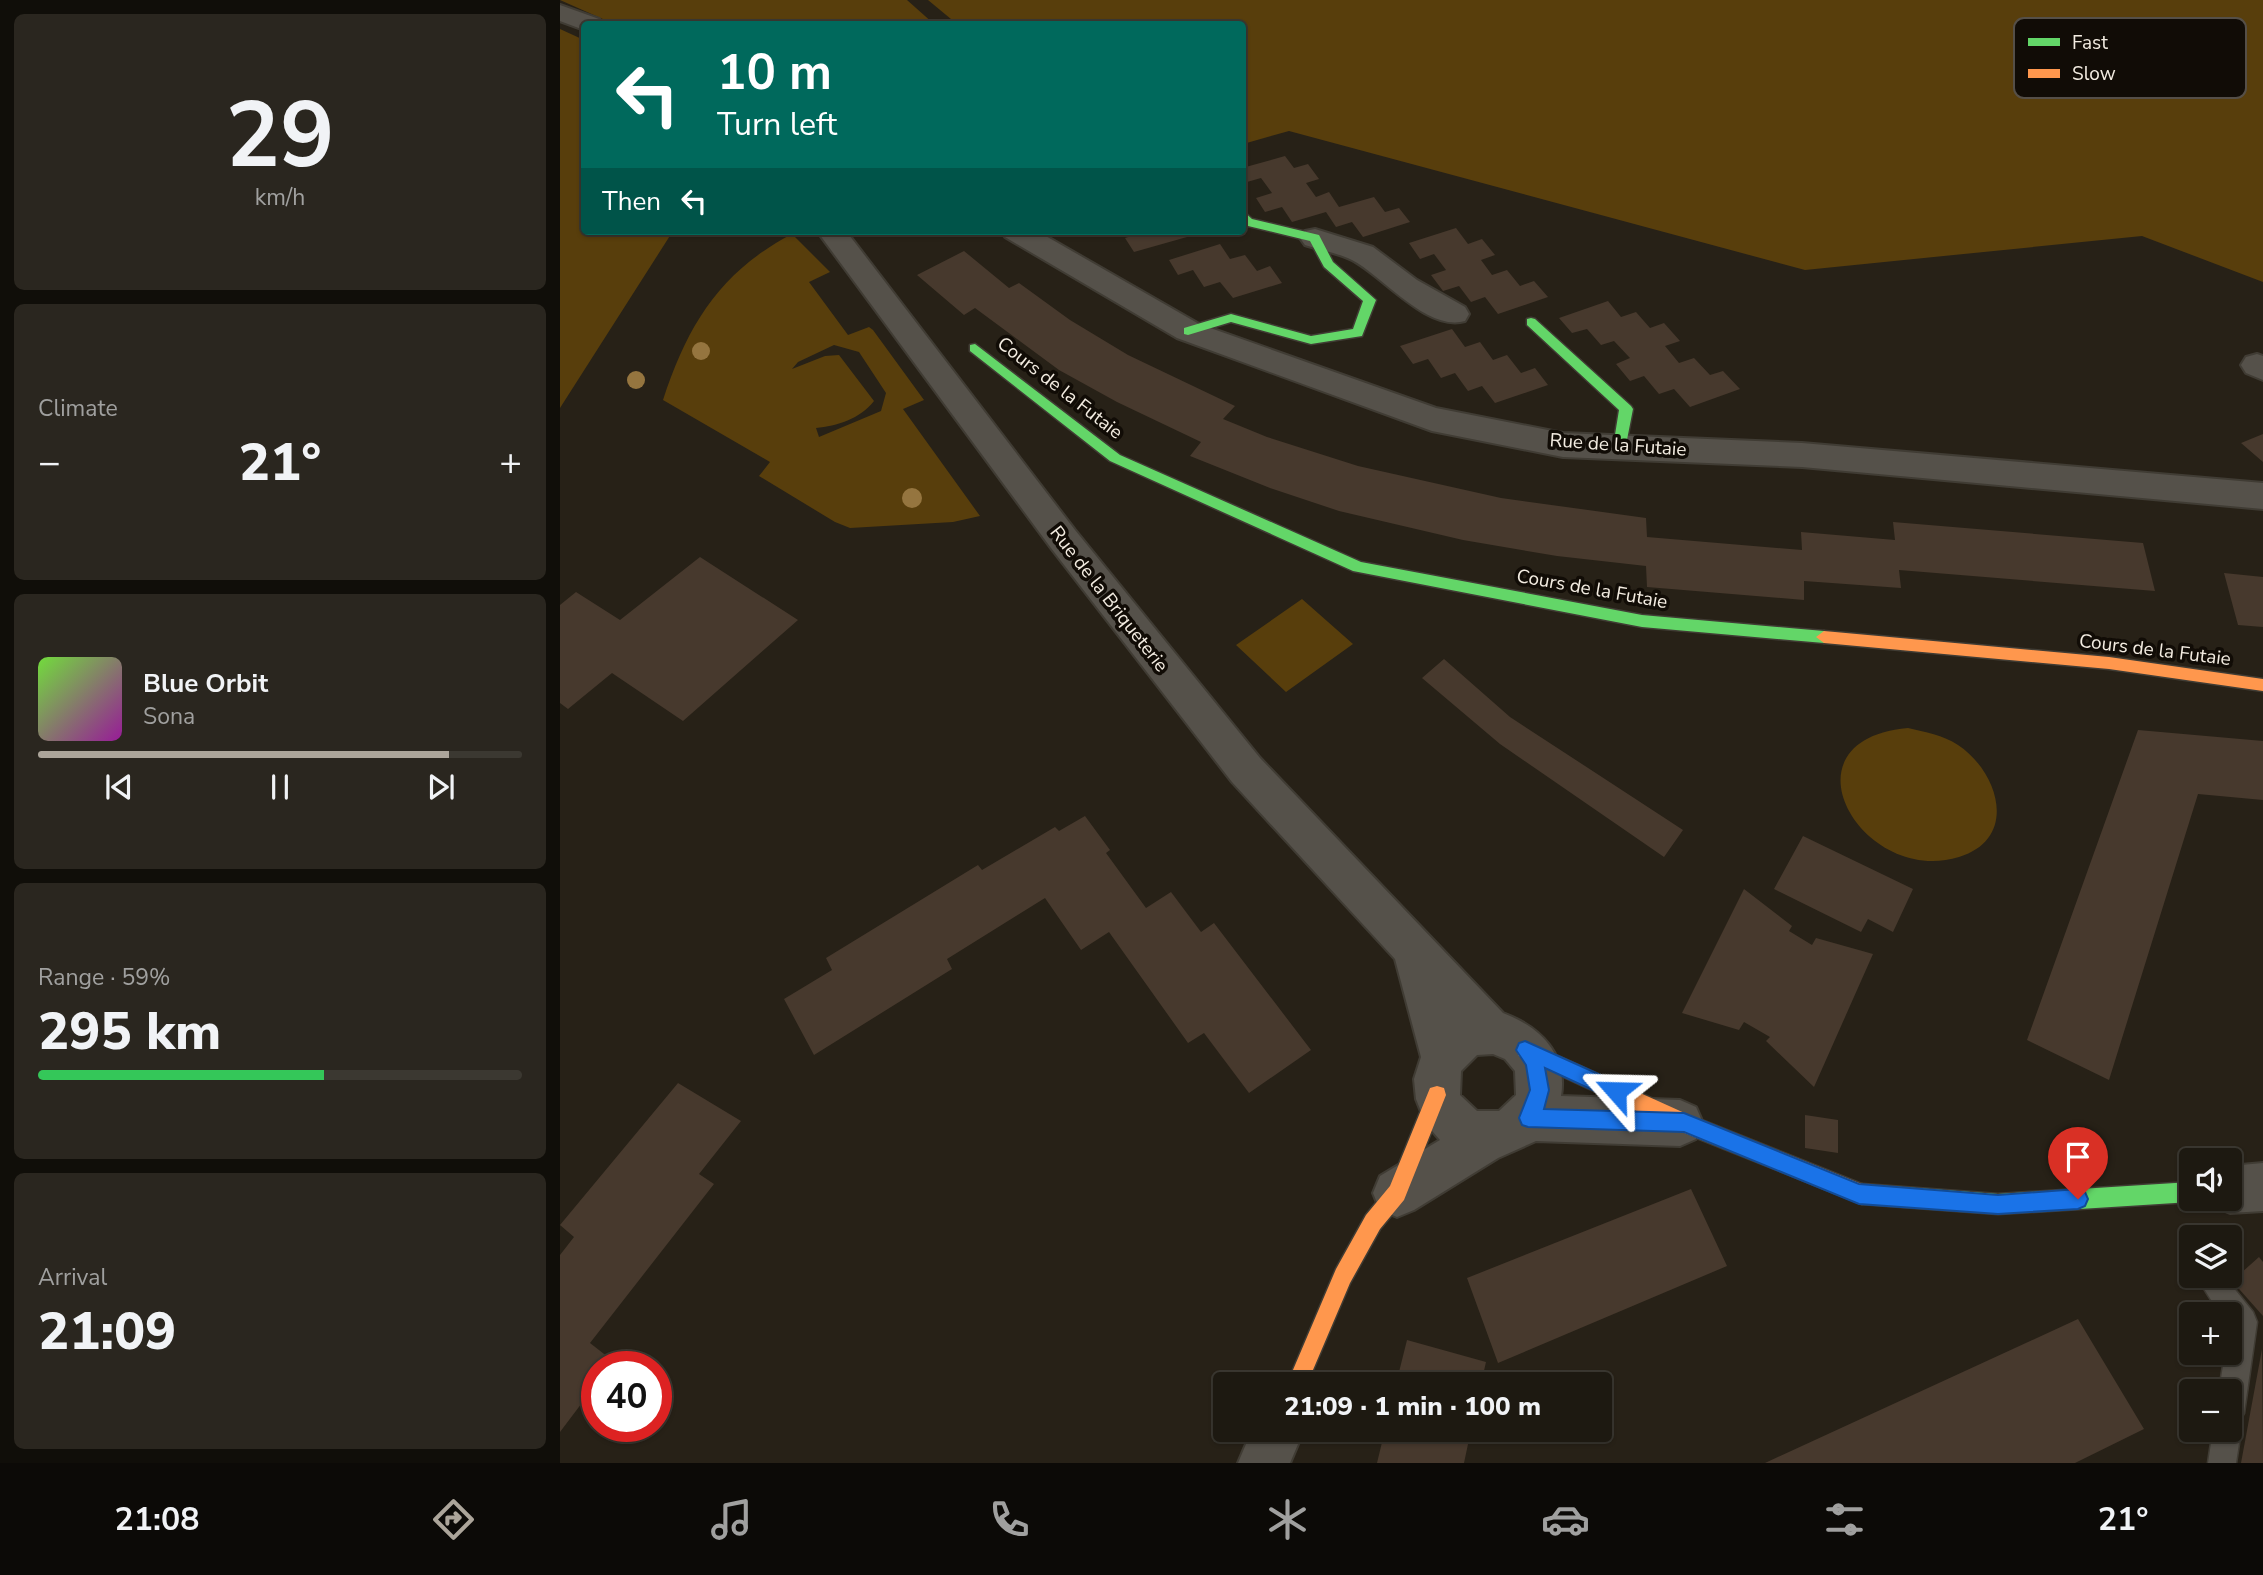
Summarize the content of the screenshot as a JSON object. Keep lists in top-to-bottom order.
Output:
{
  "streets": {
    "street": ["Cours de la Futaie", "Rue de la Futaie", "Rue de la Briqueterie"]
  },
  "legend": ["Fast", "Slow"],
  "page": {
    "tile": [
      ["29", "km/h"],
      "Climate",
      ["Range · 59%", "295 km"],
      ["Arrival", "21:09"]
    ],
    "turn": ["10 m", "Turn left"],
    "then": "Then",
    "heat": ["−", "21°", "+"],
    "song": ["Blue Orbit", "Sona"],
    "map_buttons": ["+", "−"],
    "limit": "40",
    "trip": "21:09 · 1 min · 100 m",
    "tabs": ["21:08", "21°"]
  }
}
